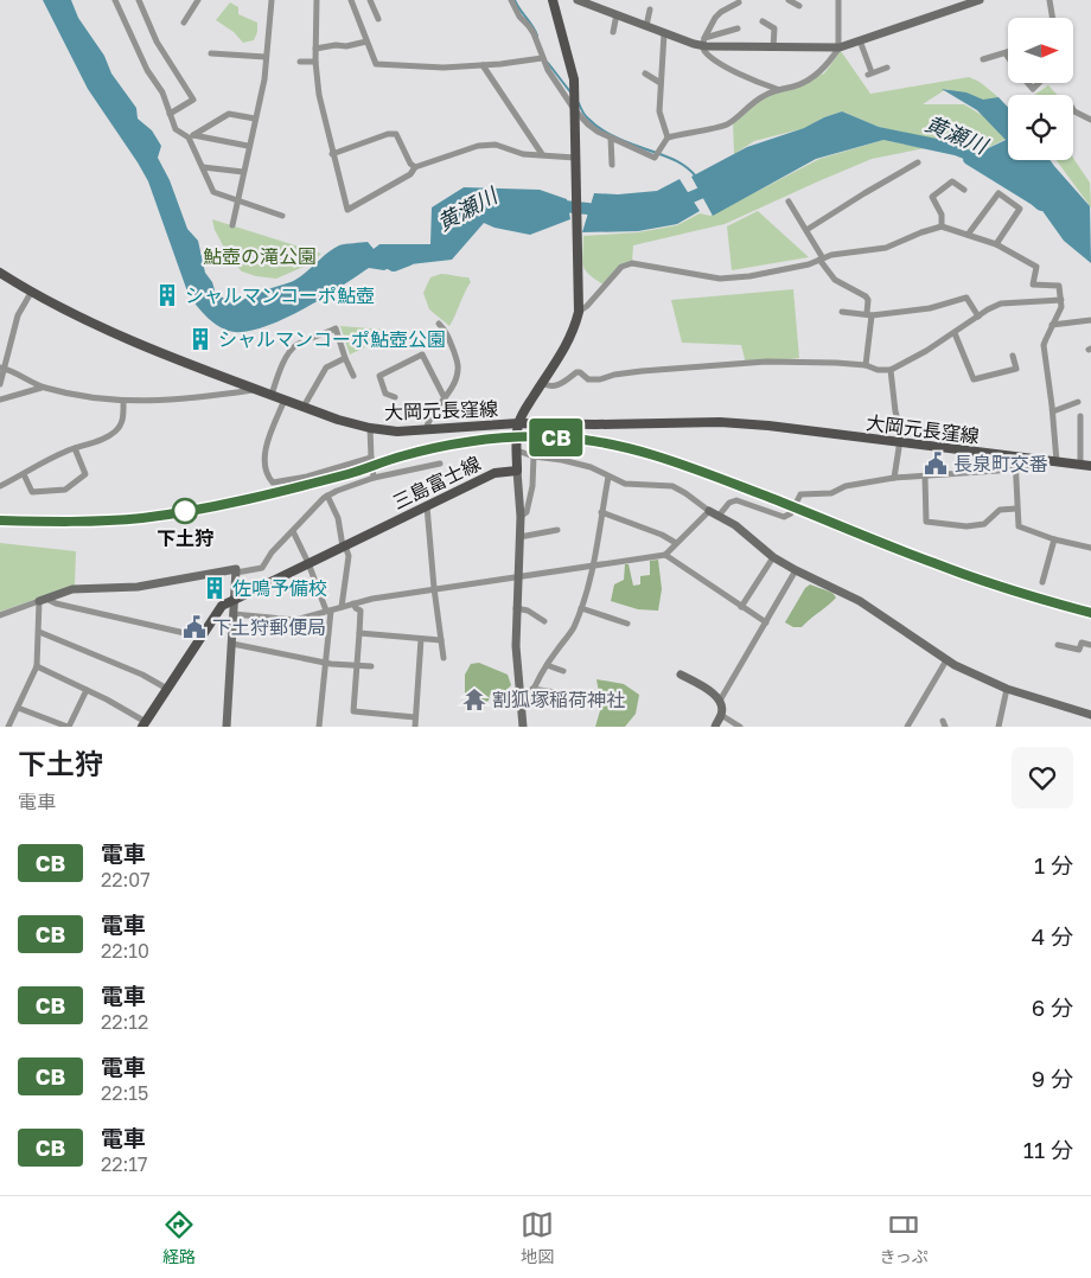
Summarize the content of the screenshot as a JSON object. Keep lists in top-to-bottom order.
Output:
{
  "streets": {
    "main road": ["大岡元長窪線", "三島富士線"]
  },
  "water": ["黄瀬川"],
  "parks": ["鮎壺の滝公園"],
  "places": {
    "building": ["シャルマンコーポ鮎壺", "シャルマンコーポ鮎壺公園", "佐鳴予備校"],
    "public building": ["長泉町交番", "下土狩郵便局"],
    "other": ["下土狩"],
    "temple": ["割狐塚稲荷神社"]
  },
  "north": "right",
  "page": {
    "on_map": "CB",
    "heading": ["下土狩", "電車"],
    "list": [
      {
        "mark": "CB",
        "name": "電車",
        "note": "22:07",
        "value": "1 分"
      },
      {
        "mark": "CB",
        "name": "電車",
        "note": "22:10",
        "value": "4 分"
      },
      {
        "mark": "CB",
        "name": "電車",
        "note": "22:12",
        "value": "6 分"
      },
      {
        "mark": "CB",
        "name": "電車",
        "note": "22:15",
        "value": "9 分"
      },
      {
        "mark": "CB",
        "name": "電車",
        "note": "22:17",
        "value": "11 分"
      }
    ],
    "tabs": ["経路", "地図", "きっぷ"]
  }
}
